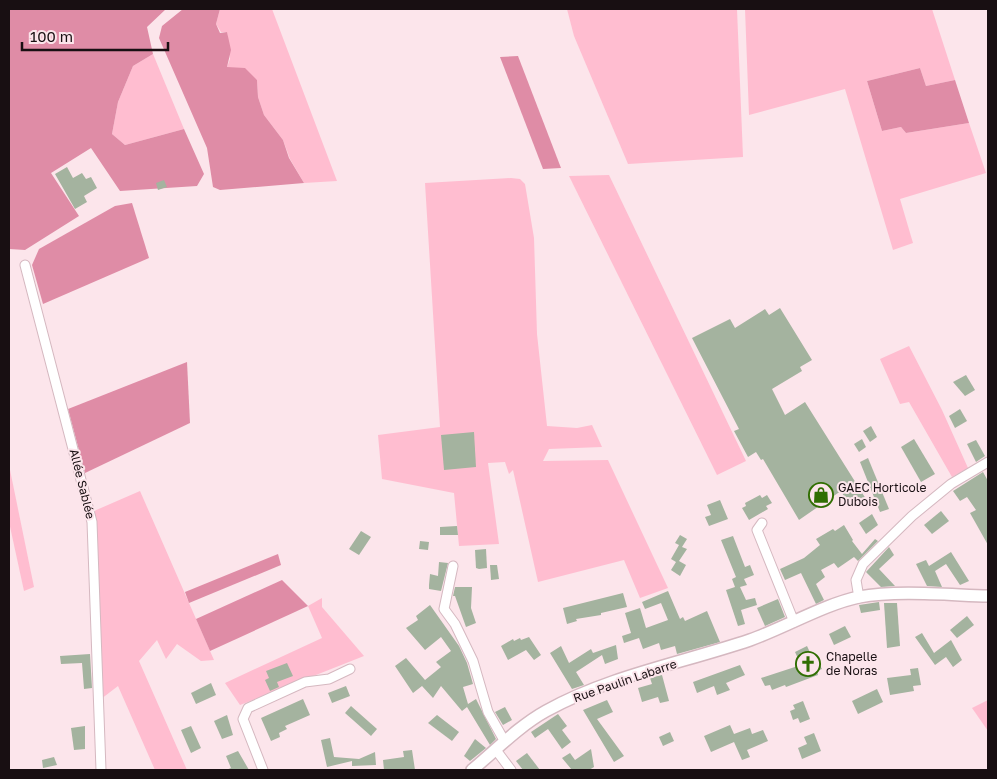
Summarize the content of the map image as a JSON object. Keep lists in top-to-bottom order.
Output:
{
  "streets": {
    "street": ["Allée Sablée", "Rue Paulin Labarre"]
  },
  "places": {
    "shop": ["GAEC Horticole Dubois"],
    "church": ["Chapelle de Noras"]
  },
  "scale_bar": "100 m"
}
